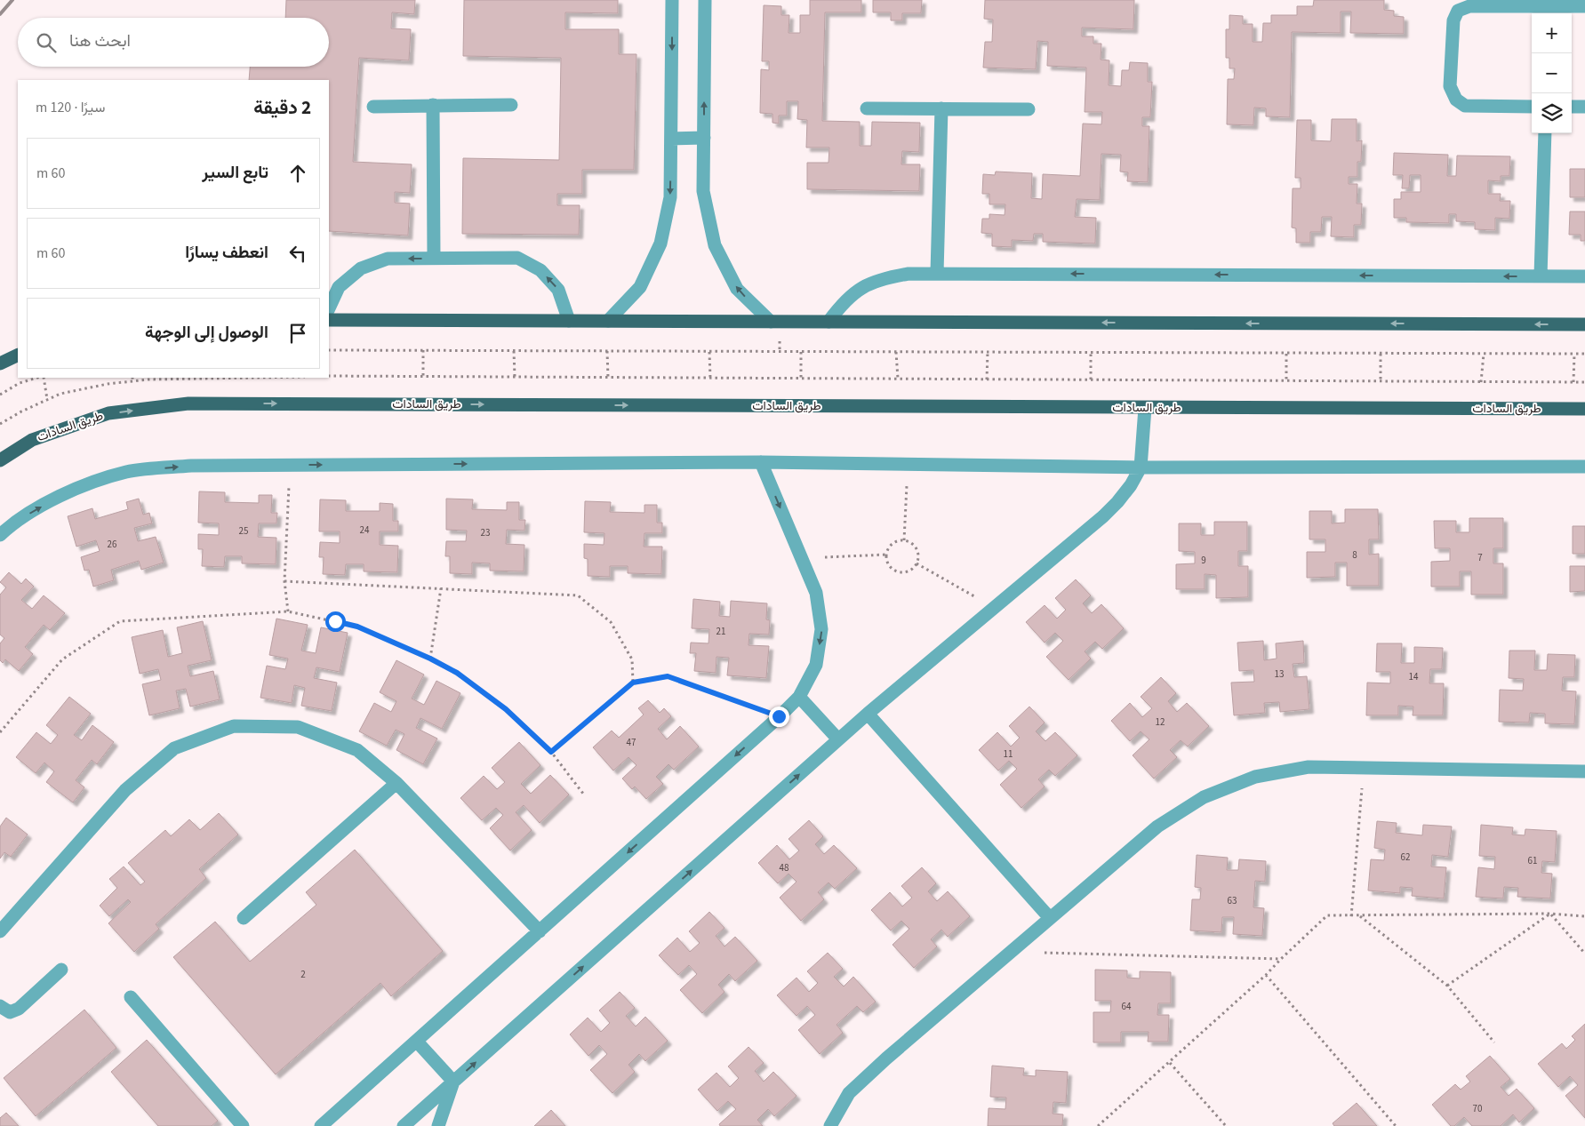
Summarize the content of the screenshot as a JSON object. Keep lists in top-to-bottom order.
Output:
{
  "streets": {
    "main road": ["طريق السادات"]
  },
  "house_numbers": [
    "24",
    "25",
    "23",
    "26",
    "8",
    "7",
    "9",
    "21",
    "13",
    "14",
    "12",
    "47",
    "11",
    "62",
    "61",
    "48",
    "63",
    "2",
    "64",
    "70"
  ],
  "page": {
    "map_buttons": ["+", "−"],
    "search": "ابحث هنا",
    "heading": ["2 دقيقة", "سيرًا · 120 m"],
    "list": [
      ["تابع السير", "60 m"],
      ["انعطف يسارًا", "60 m"],
      "الوصول إلى الوجهة"
    ]
  }
}
